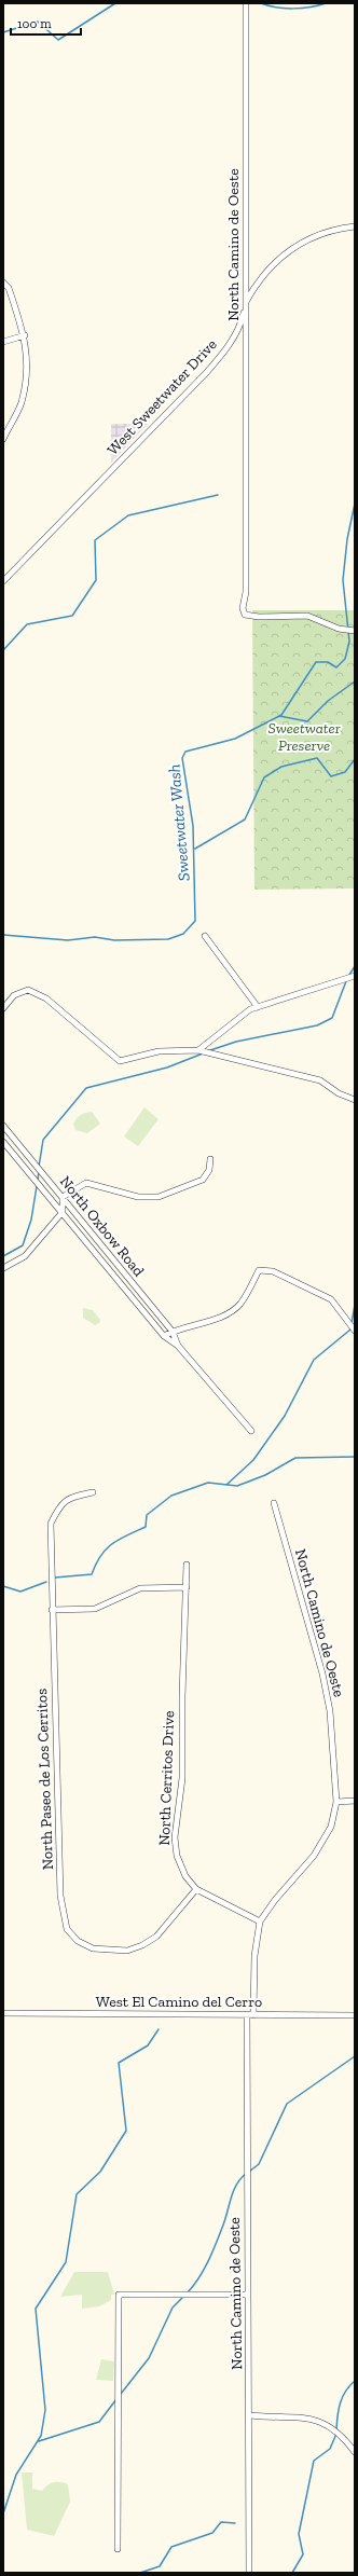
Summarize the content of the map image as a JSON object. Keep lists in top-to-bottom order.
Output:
{
  "streets": {
    "street": [
      "North Camino de Oeste",
      "West Sweetwater Drive",
      "North Oxbow Road",
      "North Cerritos Drive",
      "North Paseo de Los Cerritos",
      "West El Camino del Cerro"
    ]
  },
  "crossings": [
    ["North Camino de Oeste", "West Sweetwater Drive"],
    ["North Camino de Oeste", "North Cerritos Drive"],
    ["North Camino de Oeste", "West El Camino del Cerro"],
    ["North Cerritos Drive", "North Paseo de Los Cerritos"]
  ],
  "water": ["Sweetwater Wash"],
  "parks": ["Sweetwater Preserve"],
  "scale_bar": "100 m"
}
